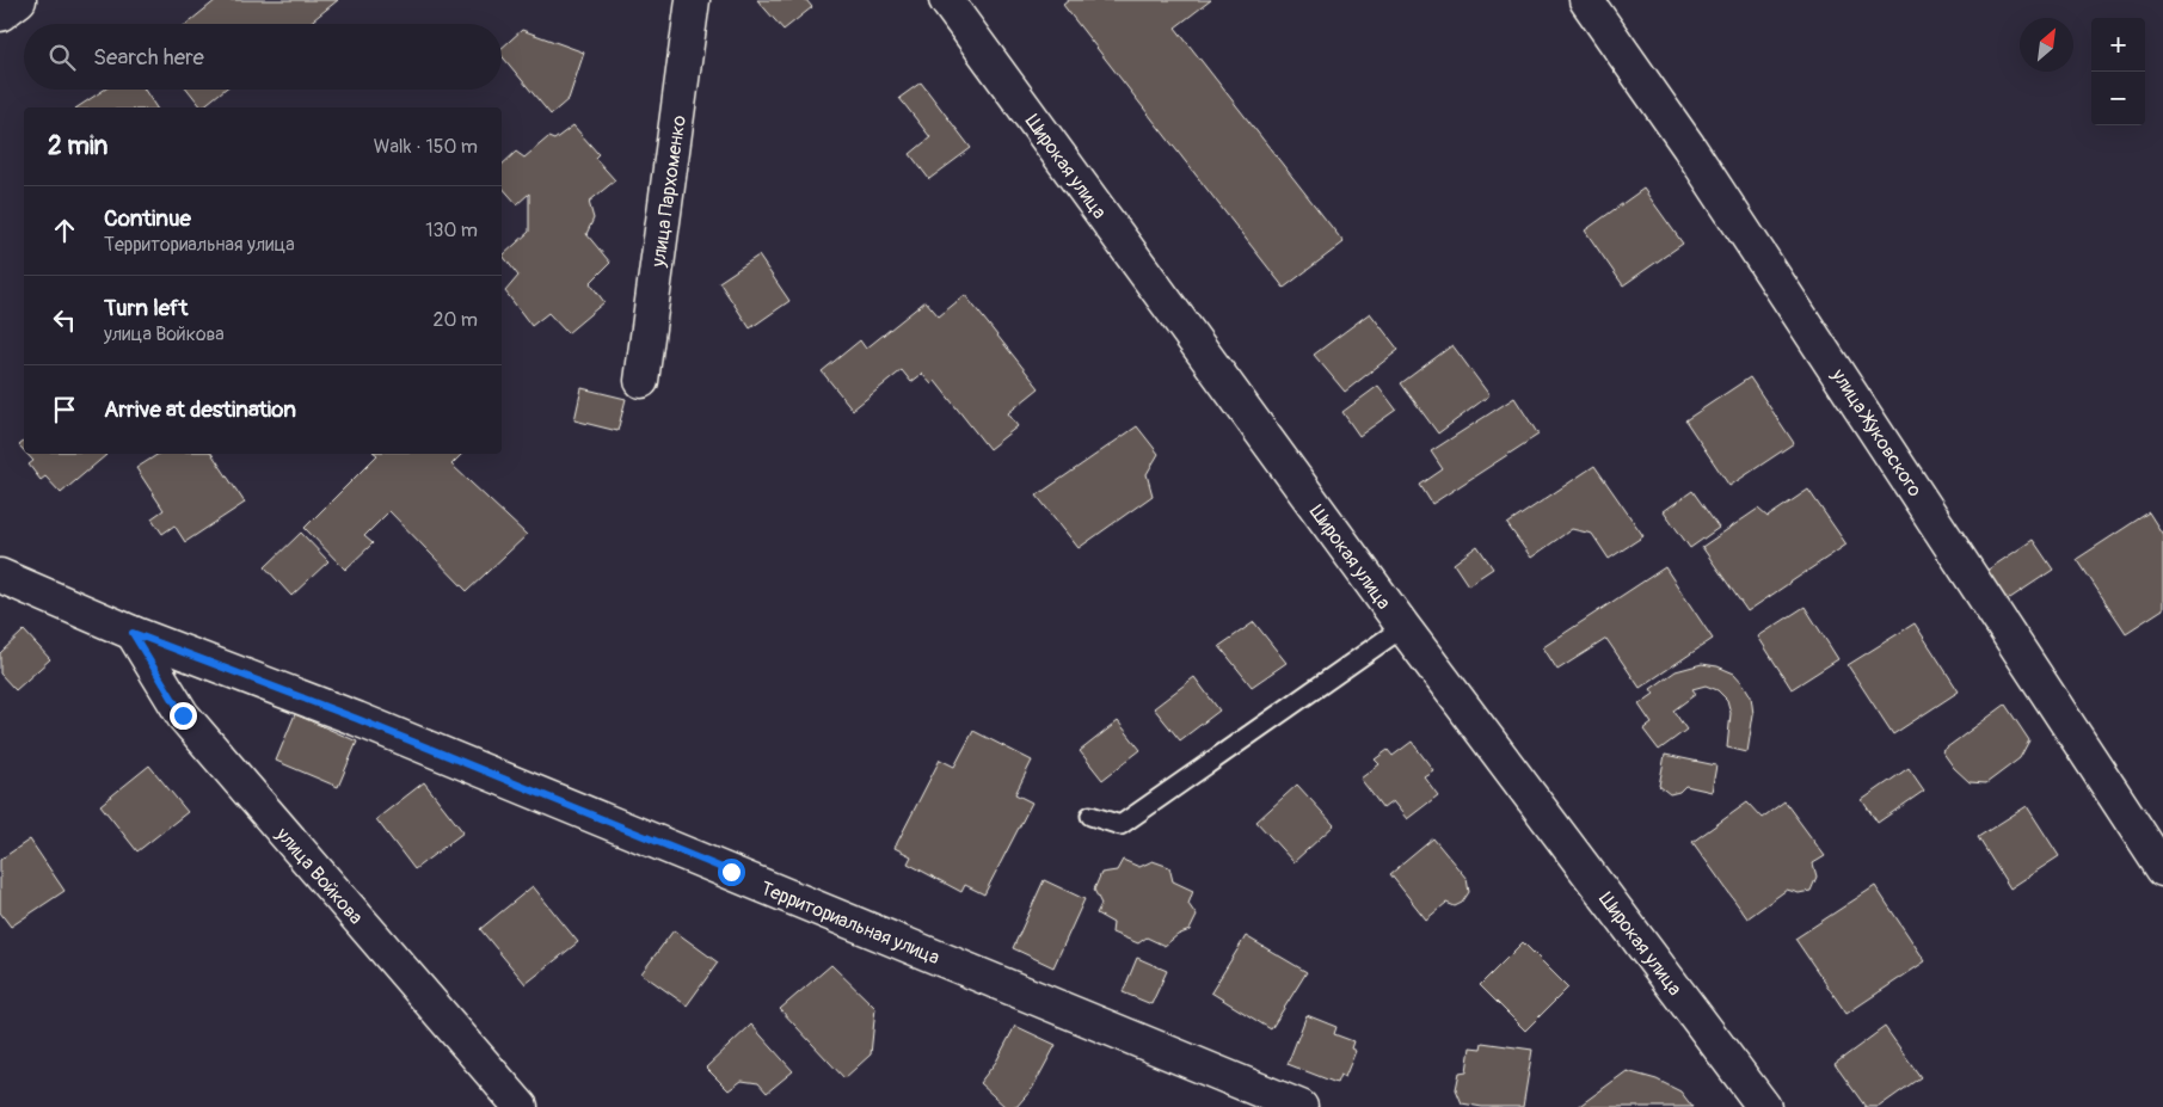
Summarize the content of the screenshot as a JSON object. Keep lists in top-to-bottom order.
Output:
{
  "streets": {
    "street": [
      "Широкая улица",
      "улица Пархоменко",
      "улица Жуковского",
      "улица Войкова",
      "Территориальная улица"
    ]
  },
  "crossings": [
    ["улица Войкова", "Территориальная улица"]
  ],
  "north": "top right",
  "page": {
    "map_buttons": ["+", "−"],
    "search": "Search here",
    "heading": ["2 min", "Walk · 150 m"],
    "list": [
      ["Continue", "Территориальная улица", "130 m"],
      ["Turn left", "улица Войкова", "20 m"],
      "Arrive at destination"
    ]
  }
}
